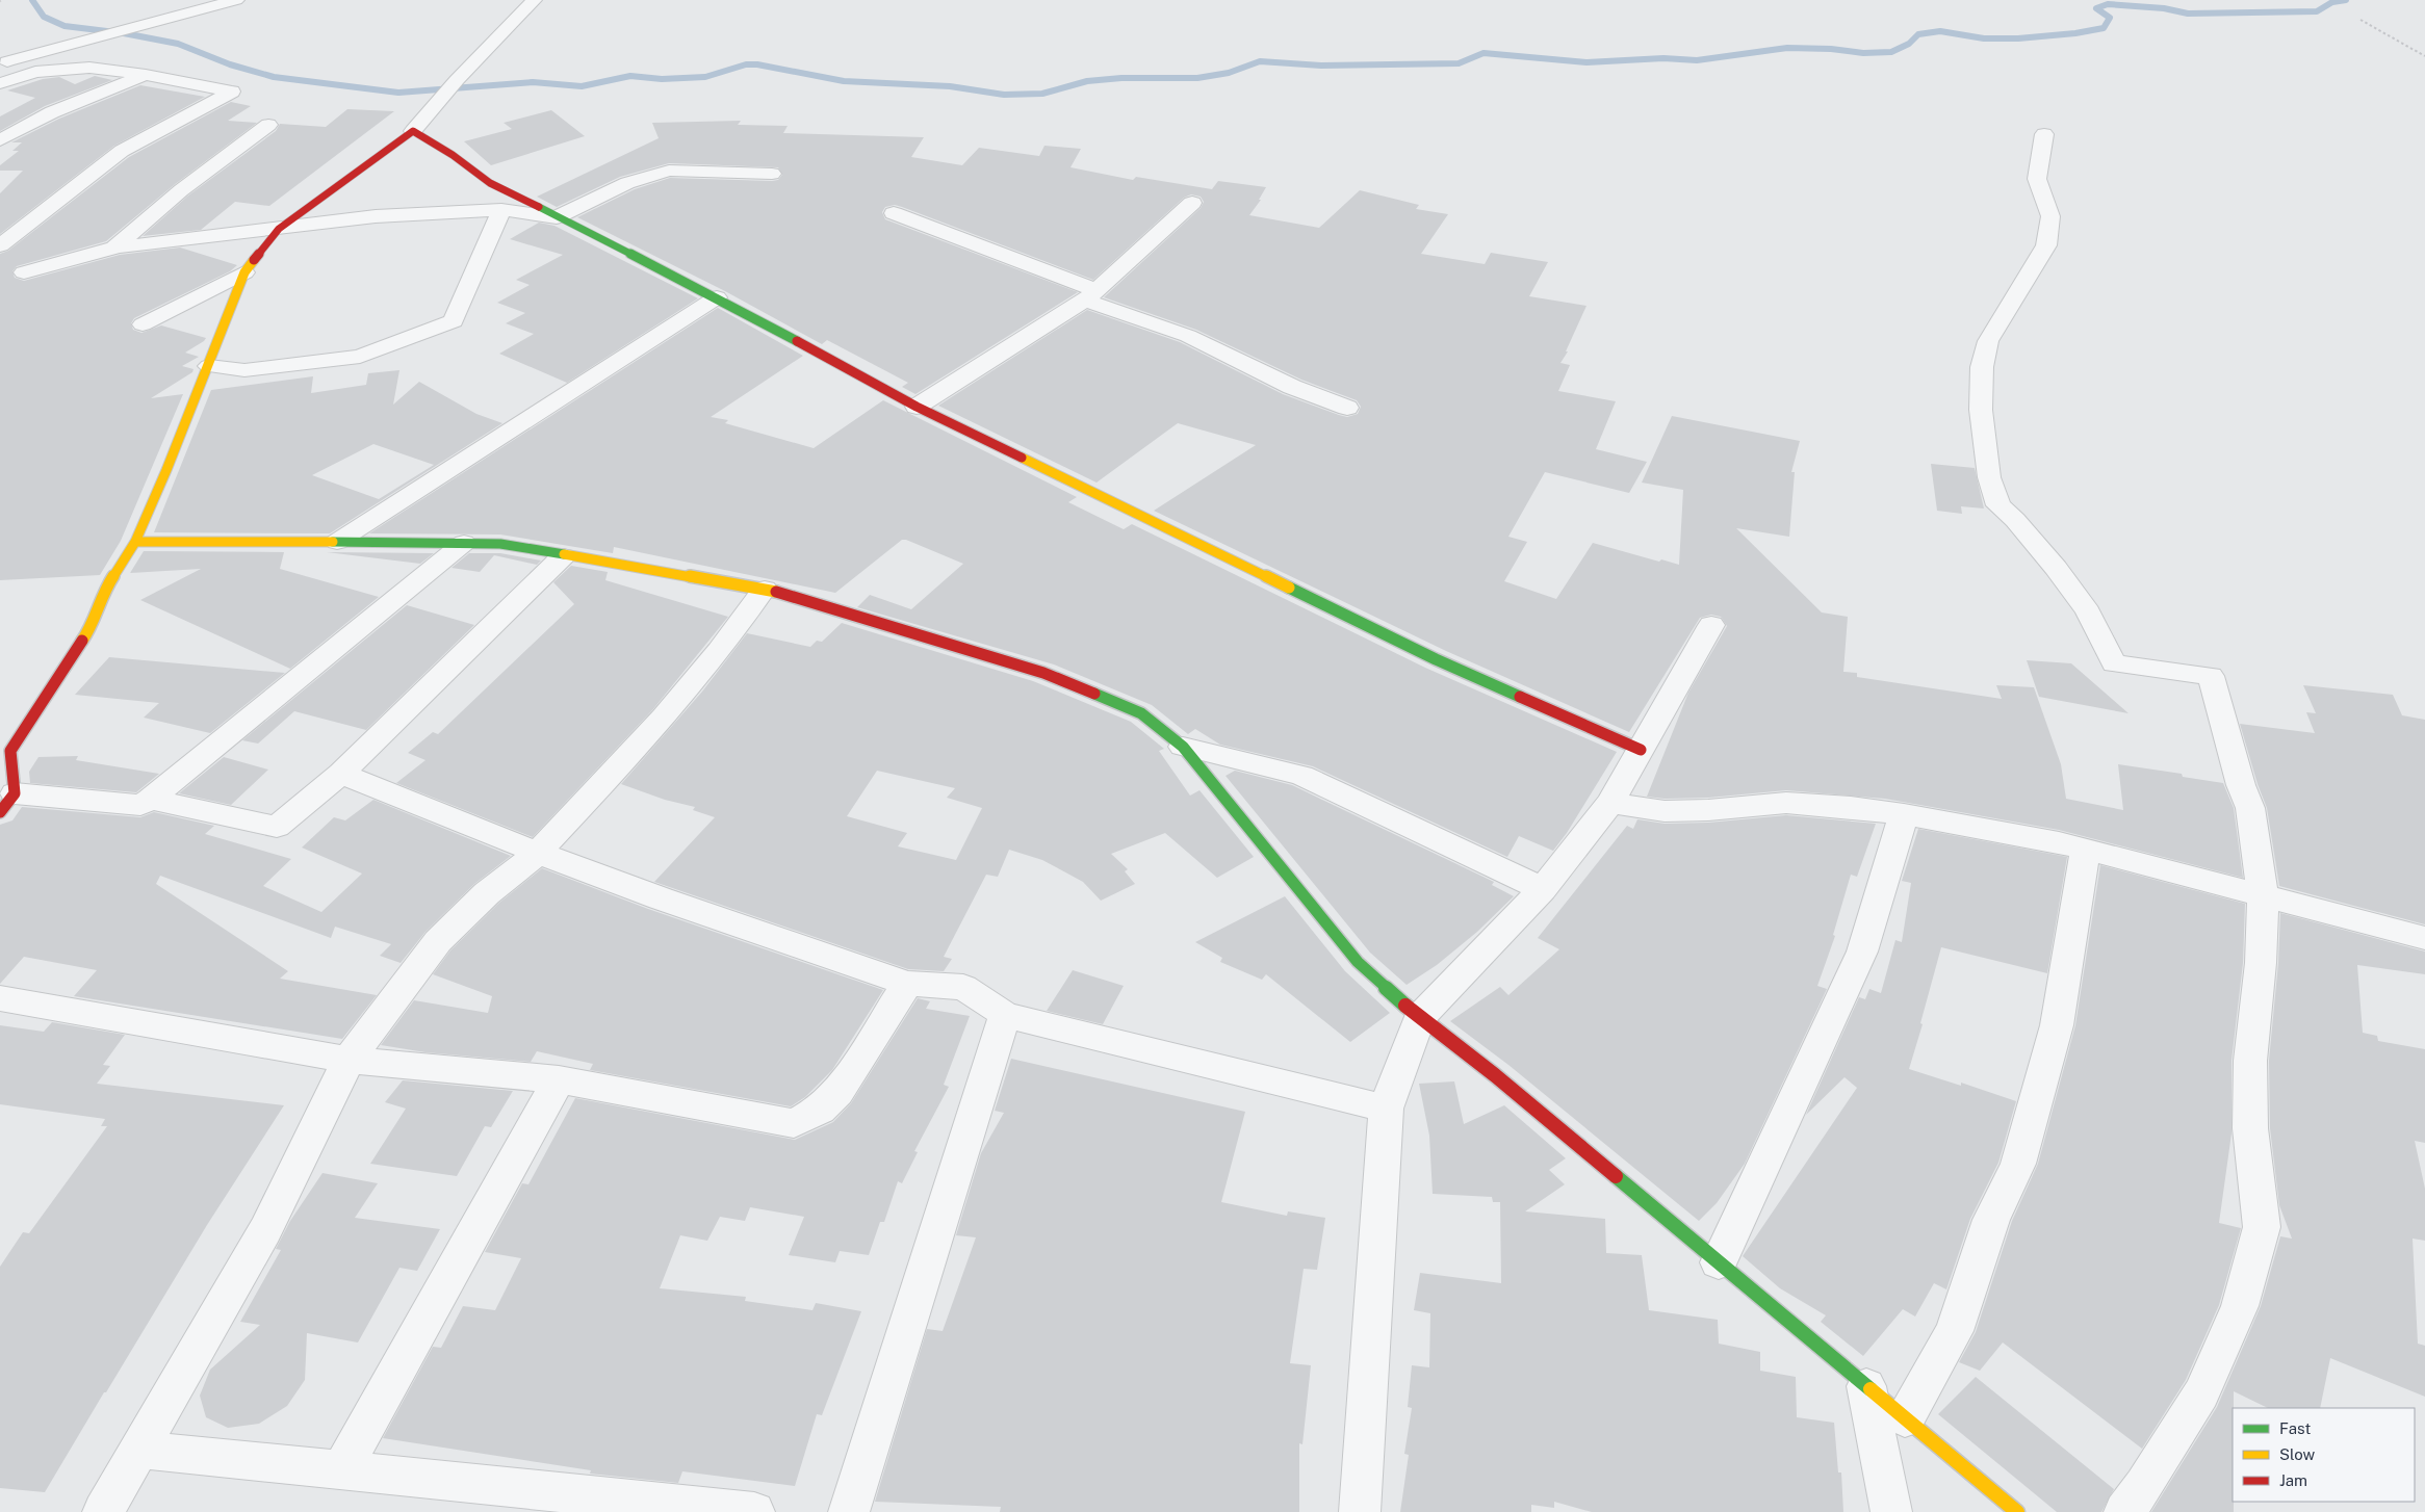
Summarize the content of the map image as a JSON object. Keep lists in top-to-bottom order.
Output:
{
  "legend": ["Fast", "Slow", "Jam"]
}
